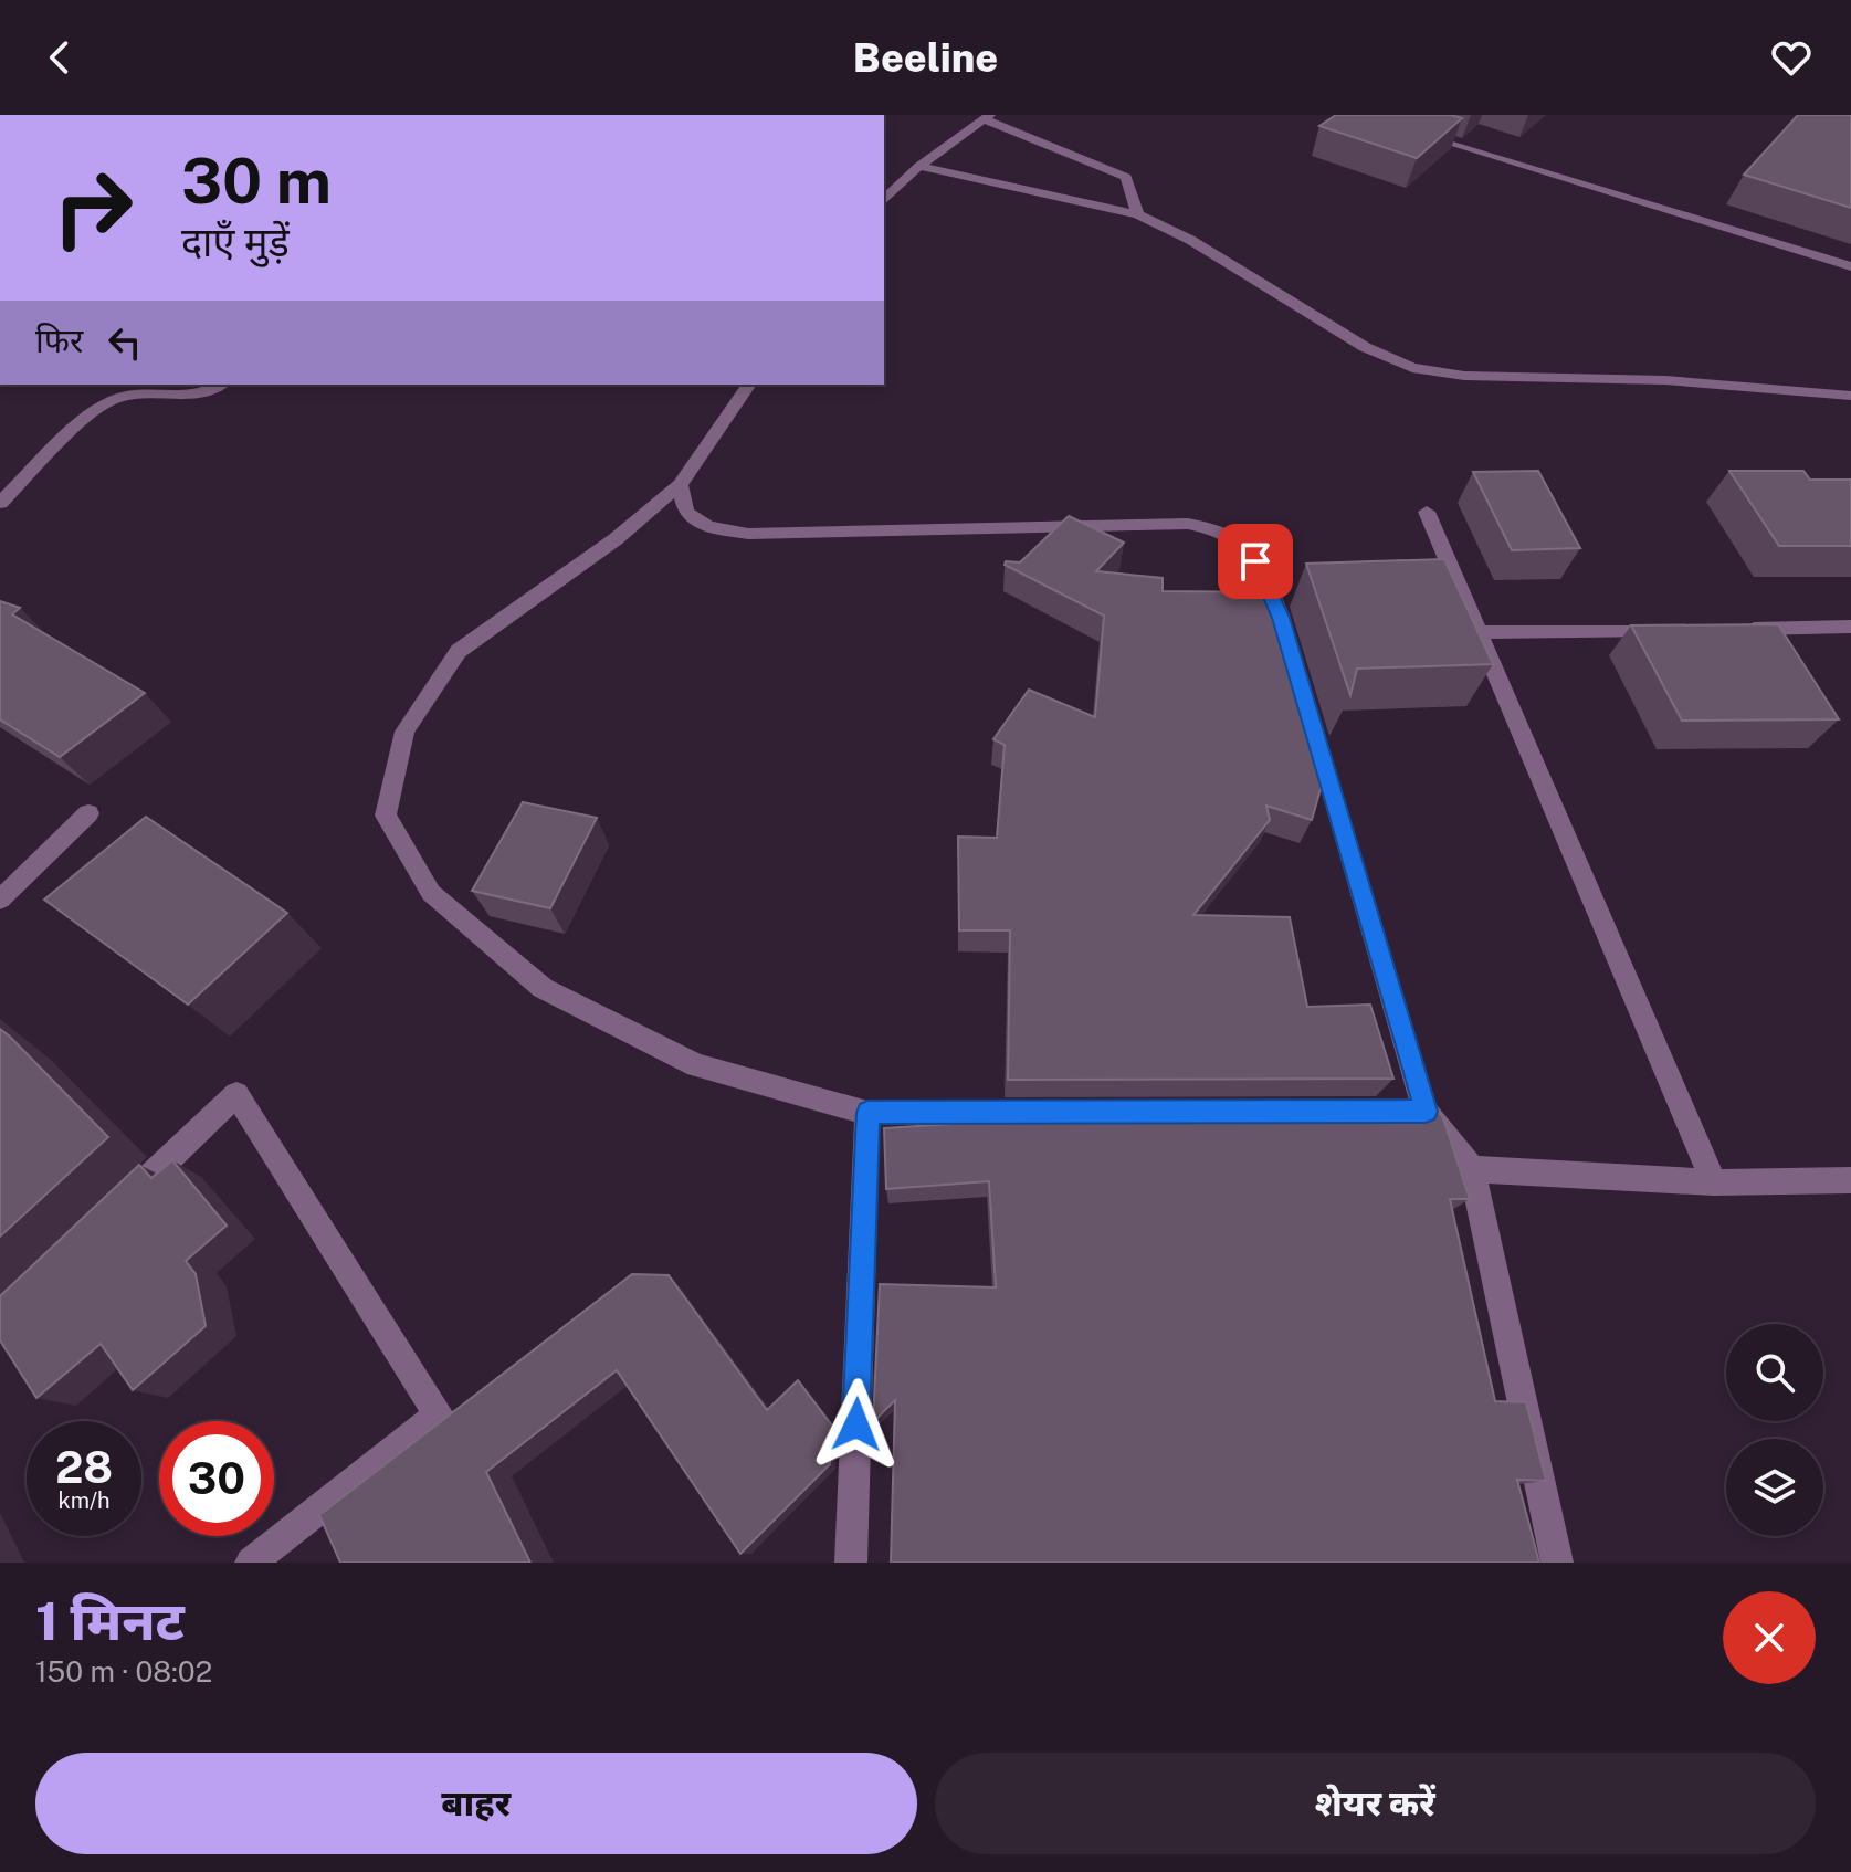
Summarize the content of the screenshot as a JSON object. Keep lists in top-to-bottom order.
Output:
{
  "page": {
    "header": "Beeline",
    "turn": ["30 m", "दाएँ मुड़ें"],
    "then": "फिर",
    "speed": "28 km/h",
    "limit": "30",
    "heading": ["1 मिनट", "150 m · 08:02"],
    "buttons": ["बाहर", "शेयर करें"]
  }
}
